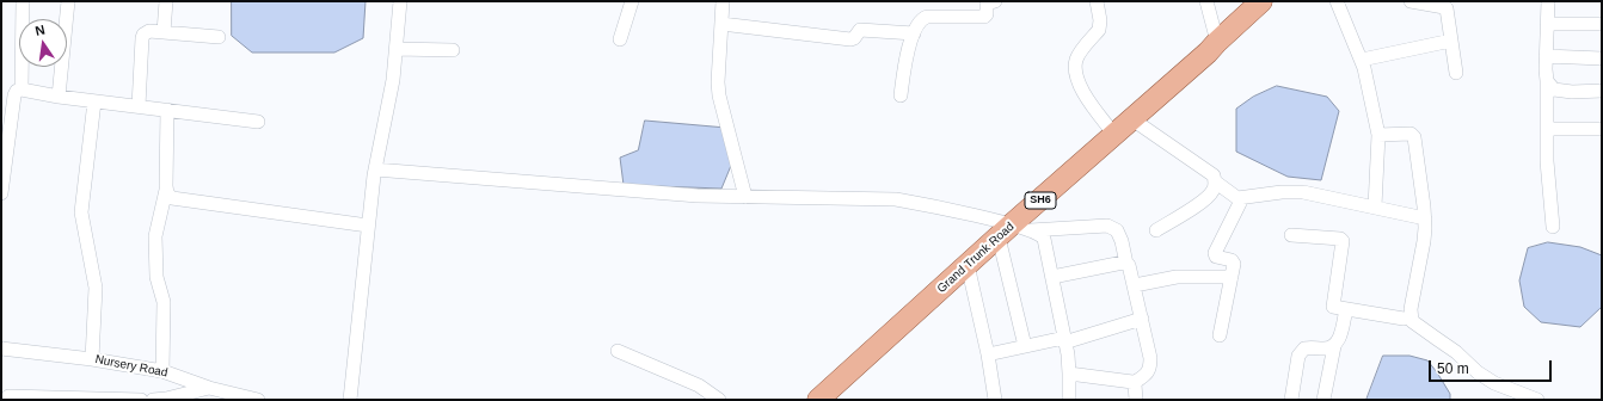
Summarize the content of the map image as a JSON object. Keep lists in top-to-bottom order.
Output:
{
  "streets": {
    "main road": ["SH6", "Grand Trunk Road"],
    "street": ["Nursery Road"]
  },
  "scale_bar": "50 m",
  "north": "top"
}
